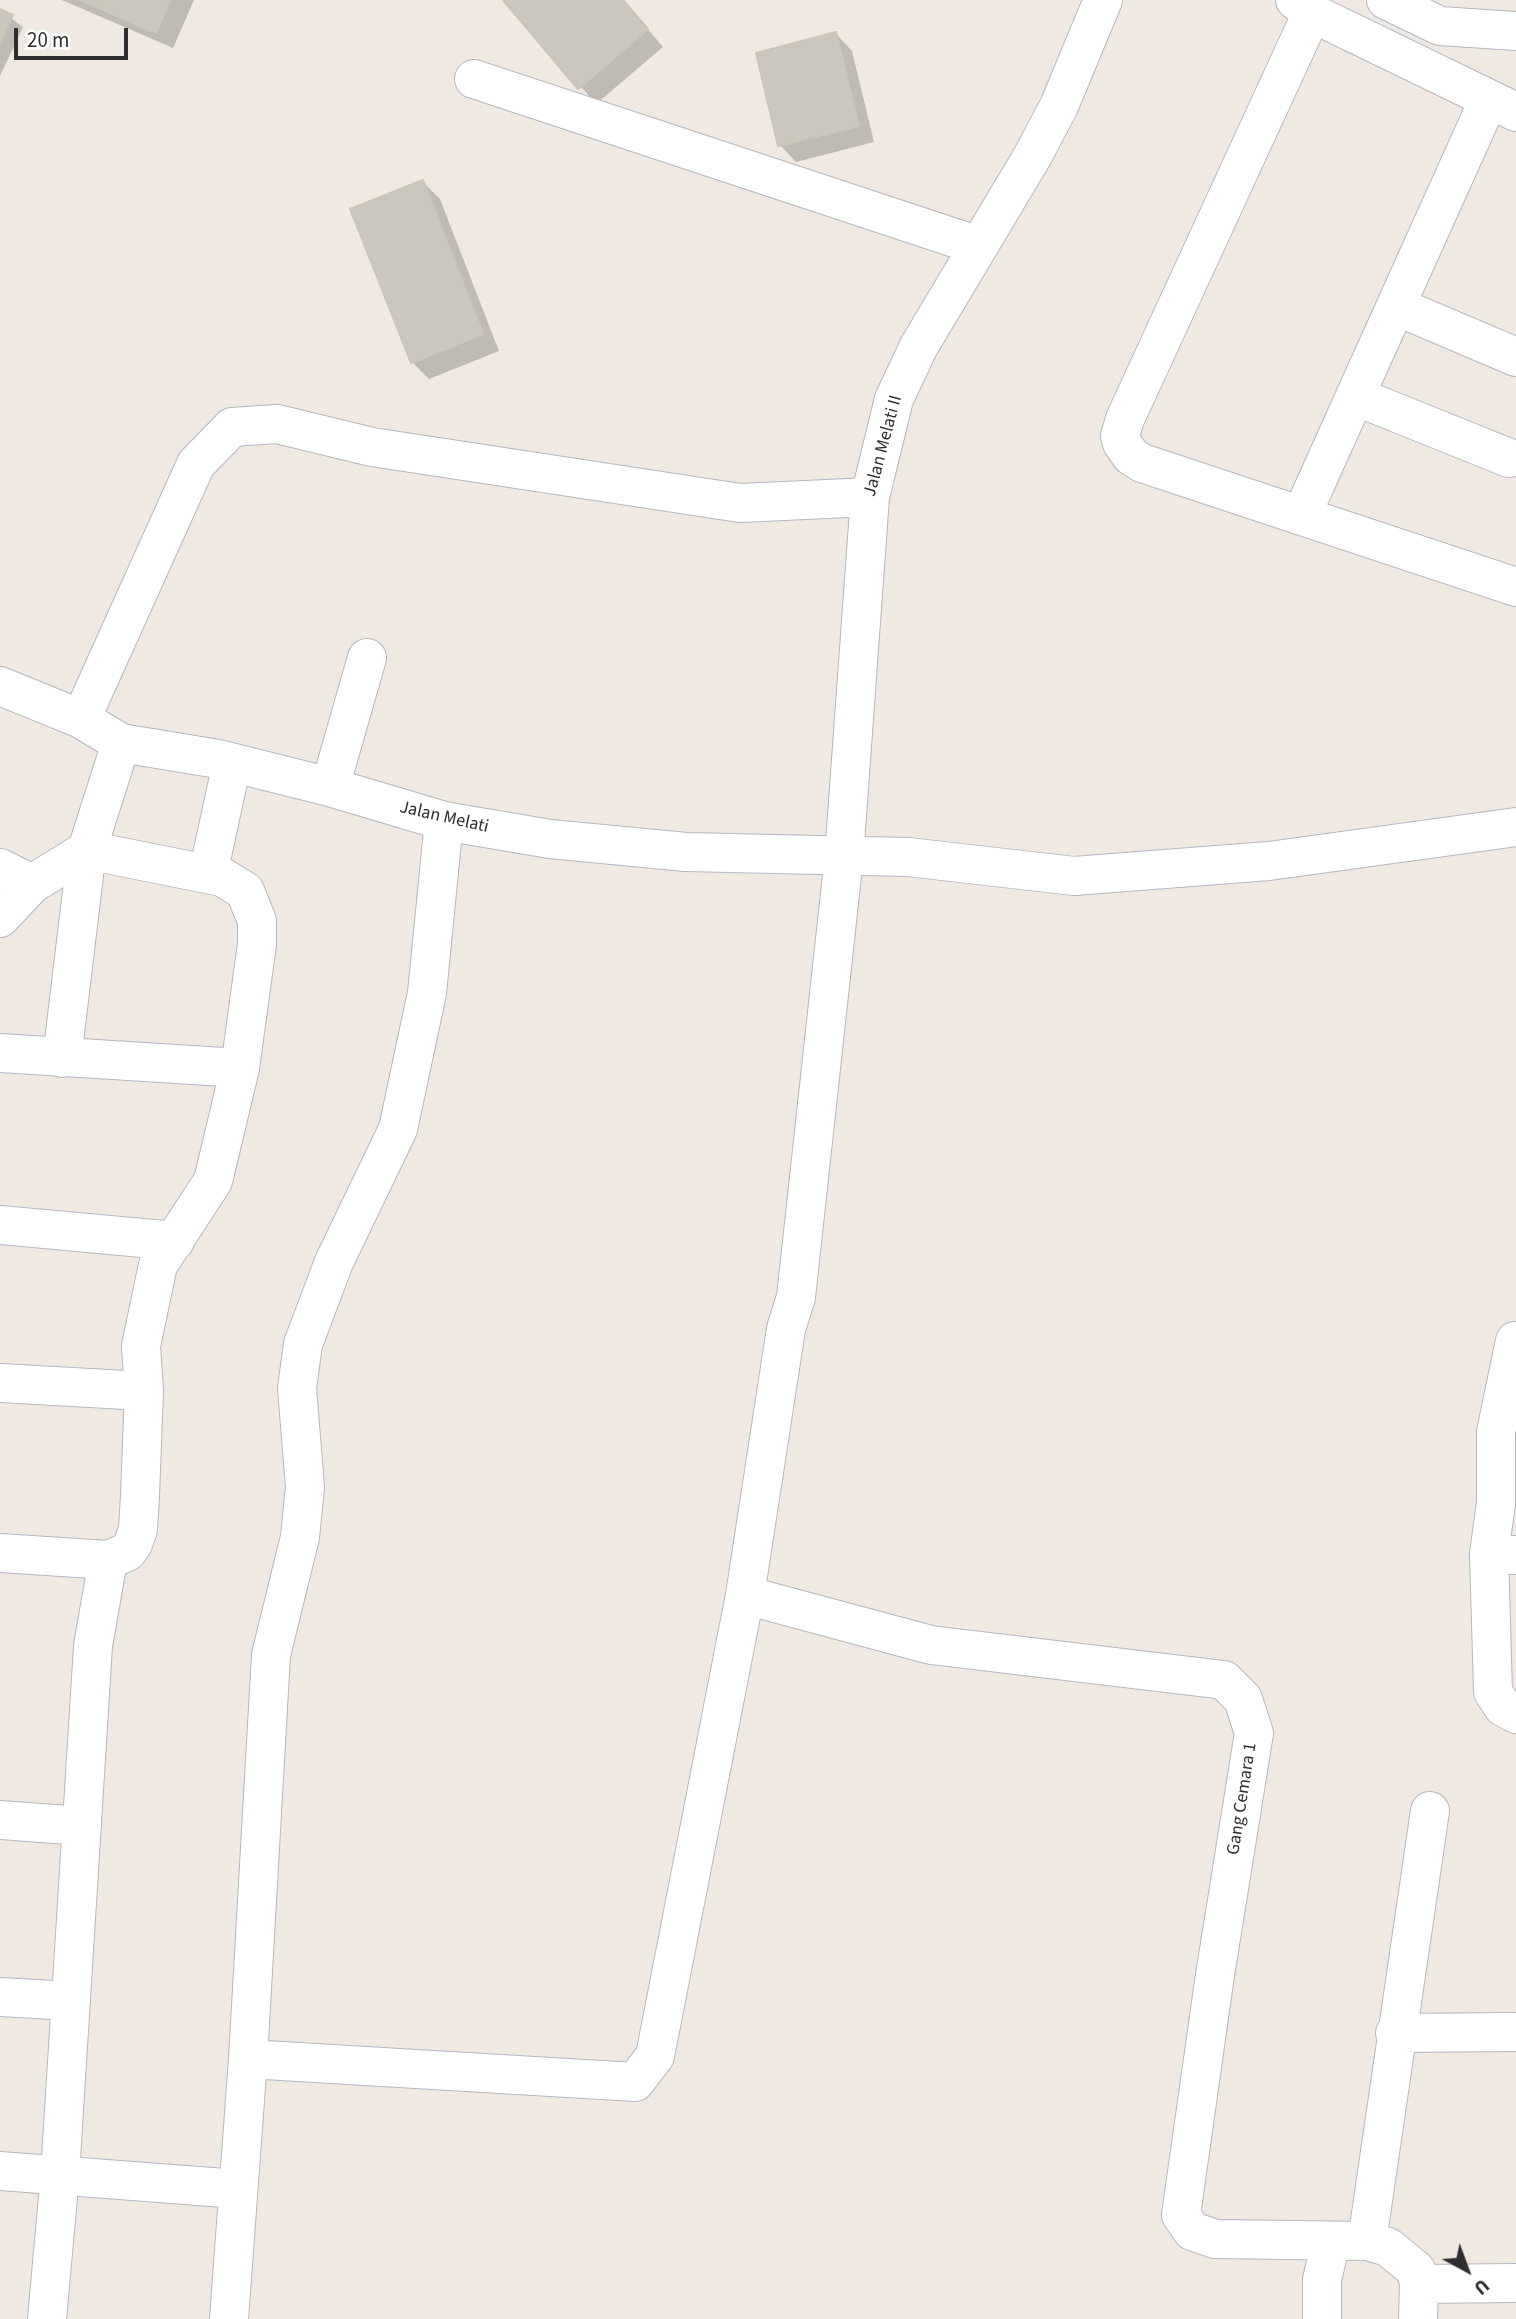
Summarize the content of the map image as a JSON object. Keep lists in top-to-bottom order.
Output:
{
  "streets": {
    "street": ["Jalan Melati II", "Jalan Melati", "Gang Cemara 1"]
  },
  "crossings": [
    ["Jalan Melati II", "Jalan Melati"],
    ["Jalan Melati II", "Gang Cemara 1"]
  ],
  "scale_bar": "20 m",
  "north": "bottom right"
}
